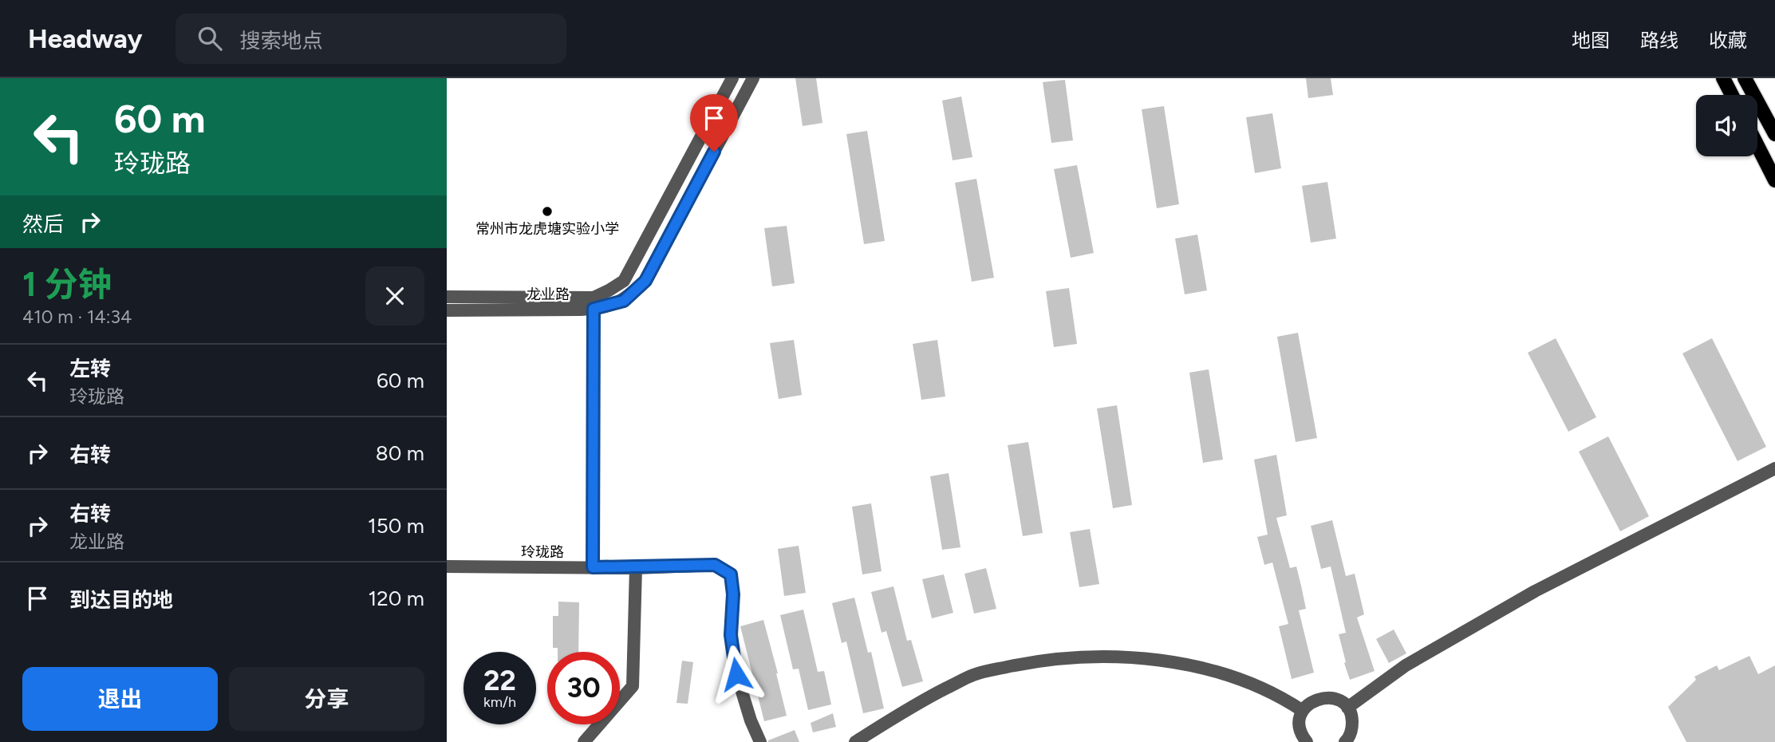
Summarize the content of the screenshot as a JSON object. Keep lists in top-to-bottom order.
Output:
{
  "streets": {
    "street": ["龙业路", "玲珑路"]
  },
  "places": ["常州市龙虎塘实验小学"],
  "page": {
    "header": "Headway",
    "search": "搜索地点",
    "nav": ["地图", "路线", "收藏"],
    "turn": ["60 m", "玲珑路"],
    "then": "然后",
    "heading": ["1 分钟", "410 m · 14:34"],
    "list": [
      {
        "name": "左转",
        "note": "玲珑路",
        "value": "60 m"
      },
      {
        "name": "右转",
        "value": "80 m"
      },
      {
        "name": "右转",
        "note": "龙业路",
        "value": "150 m"
      },
      {
        "name": "到达目的地",
        "value": "120 m"
      }
    ],
    "speed": "22 km/h",
    "limit": "30",
    "buttons": ["退出", "分享"]
  }
}
